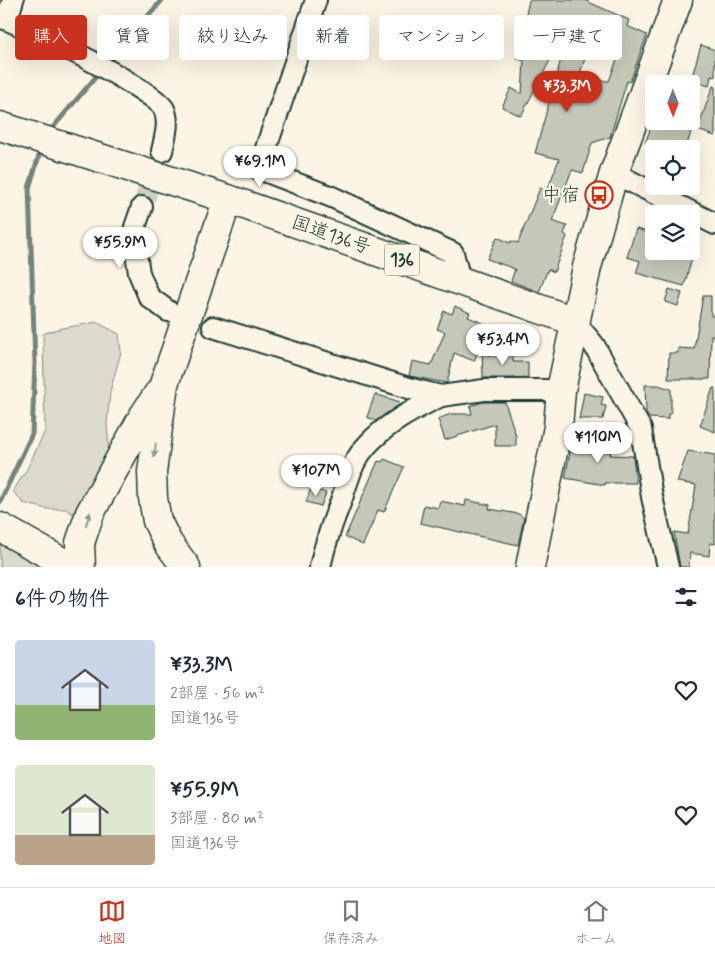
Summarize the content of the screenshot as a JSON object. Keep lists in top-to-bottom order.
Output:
{
  "streets": {
    "main road": ["国道136号", "136"]
  },
  "places": {
    "bus stop": ["中宿"]
  },
  "north": "bottom",
  "page": {
    "chip": [
      "購入",
      "賃貸",
      "絞り込み",
      "新着",
      "マンション",
      "一戸建て"
    ],
    "price": [
      "¥33.3M",
      "¥69.1M",
      "¥55.9M",
      "¥53.4M",
      "¥110M",
      "¥107M"
    ],
    "heading": "6件の物件",
    "list": [
      {
        "name": "¥33.3M",
        "note": "2部屋 · 56 m² · 国道136号"
      },
      {
        "name": "¥55.9M",
        "note": "3部屋 · 80 m² · 国道136号"
      }
    ],
    "tabs": ["地図", "保存済み", "ホーム"]
  }
}
